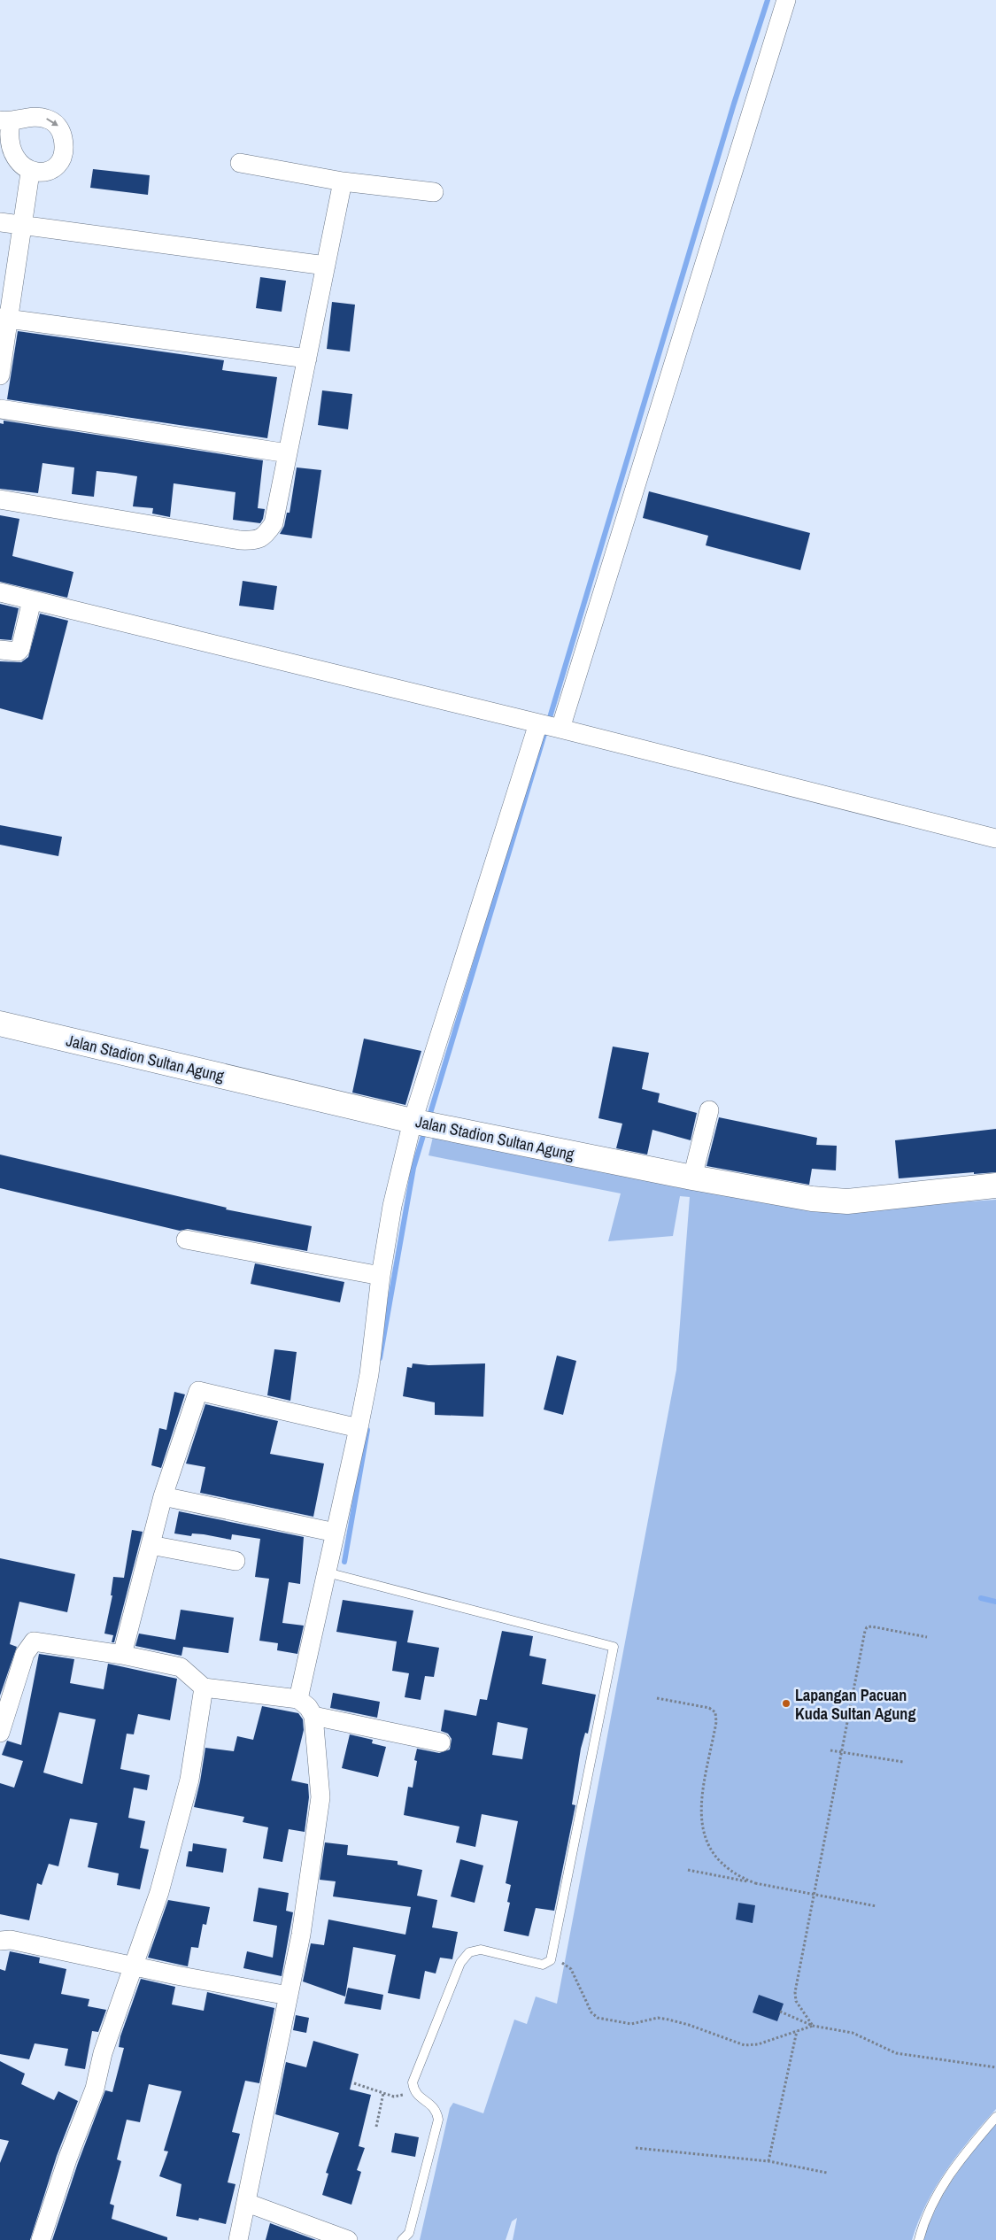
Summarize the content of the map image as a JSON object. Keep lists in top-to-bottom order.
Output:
{
  "streets": {
    "main road": ["Jalan Stadion Sultan Agung"]
  },
  "places": ["Lapangan Pacuan Kuda Sultan Agung"]
}
